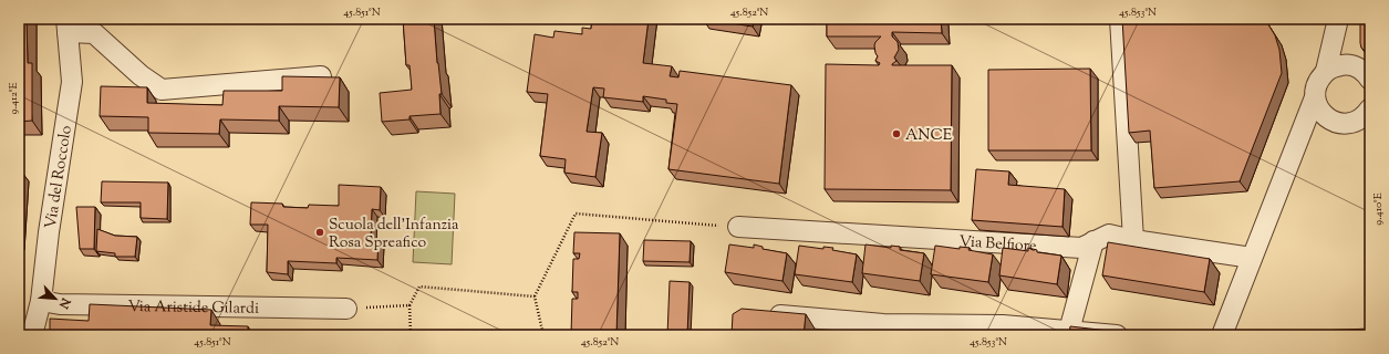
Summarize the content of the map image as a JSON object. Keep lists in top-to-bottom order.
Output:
{
  "streets": {
    "street": ["Via del Roccolo", "Via Belfiore", "Via Aristide Gilardi"]
  },
  "crossings": [
    ["Via del Roccolo", "Via Aristide Gilardi"]
  ],
  "places": ["ANCE", "Scuola dell’Infanzia Rosa Spreafico"],
  "north": "bottom right",
  "coordinates": [
    "45.851°N",
    "45.852°N",
    "45.853°N",
    "9.412°E",
    "9.410°E"
  ]
}
